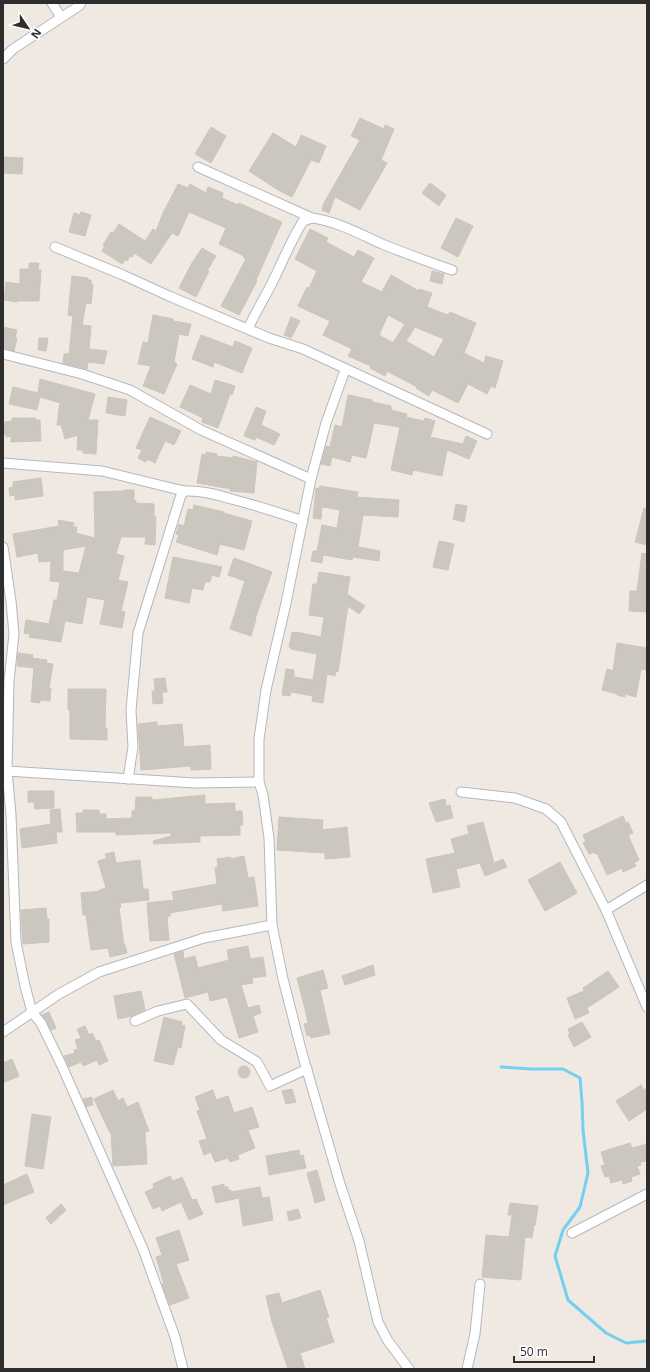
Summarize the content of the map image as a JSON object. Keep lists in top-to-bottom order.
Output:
{
  "scale_bar": "50 m",
  "north": "bottom right"
}
